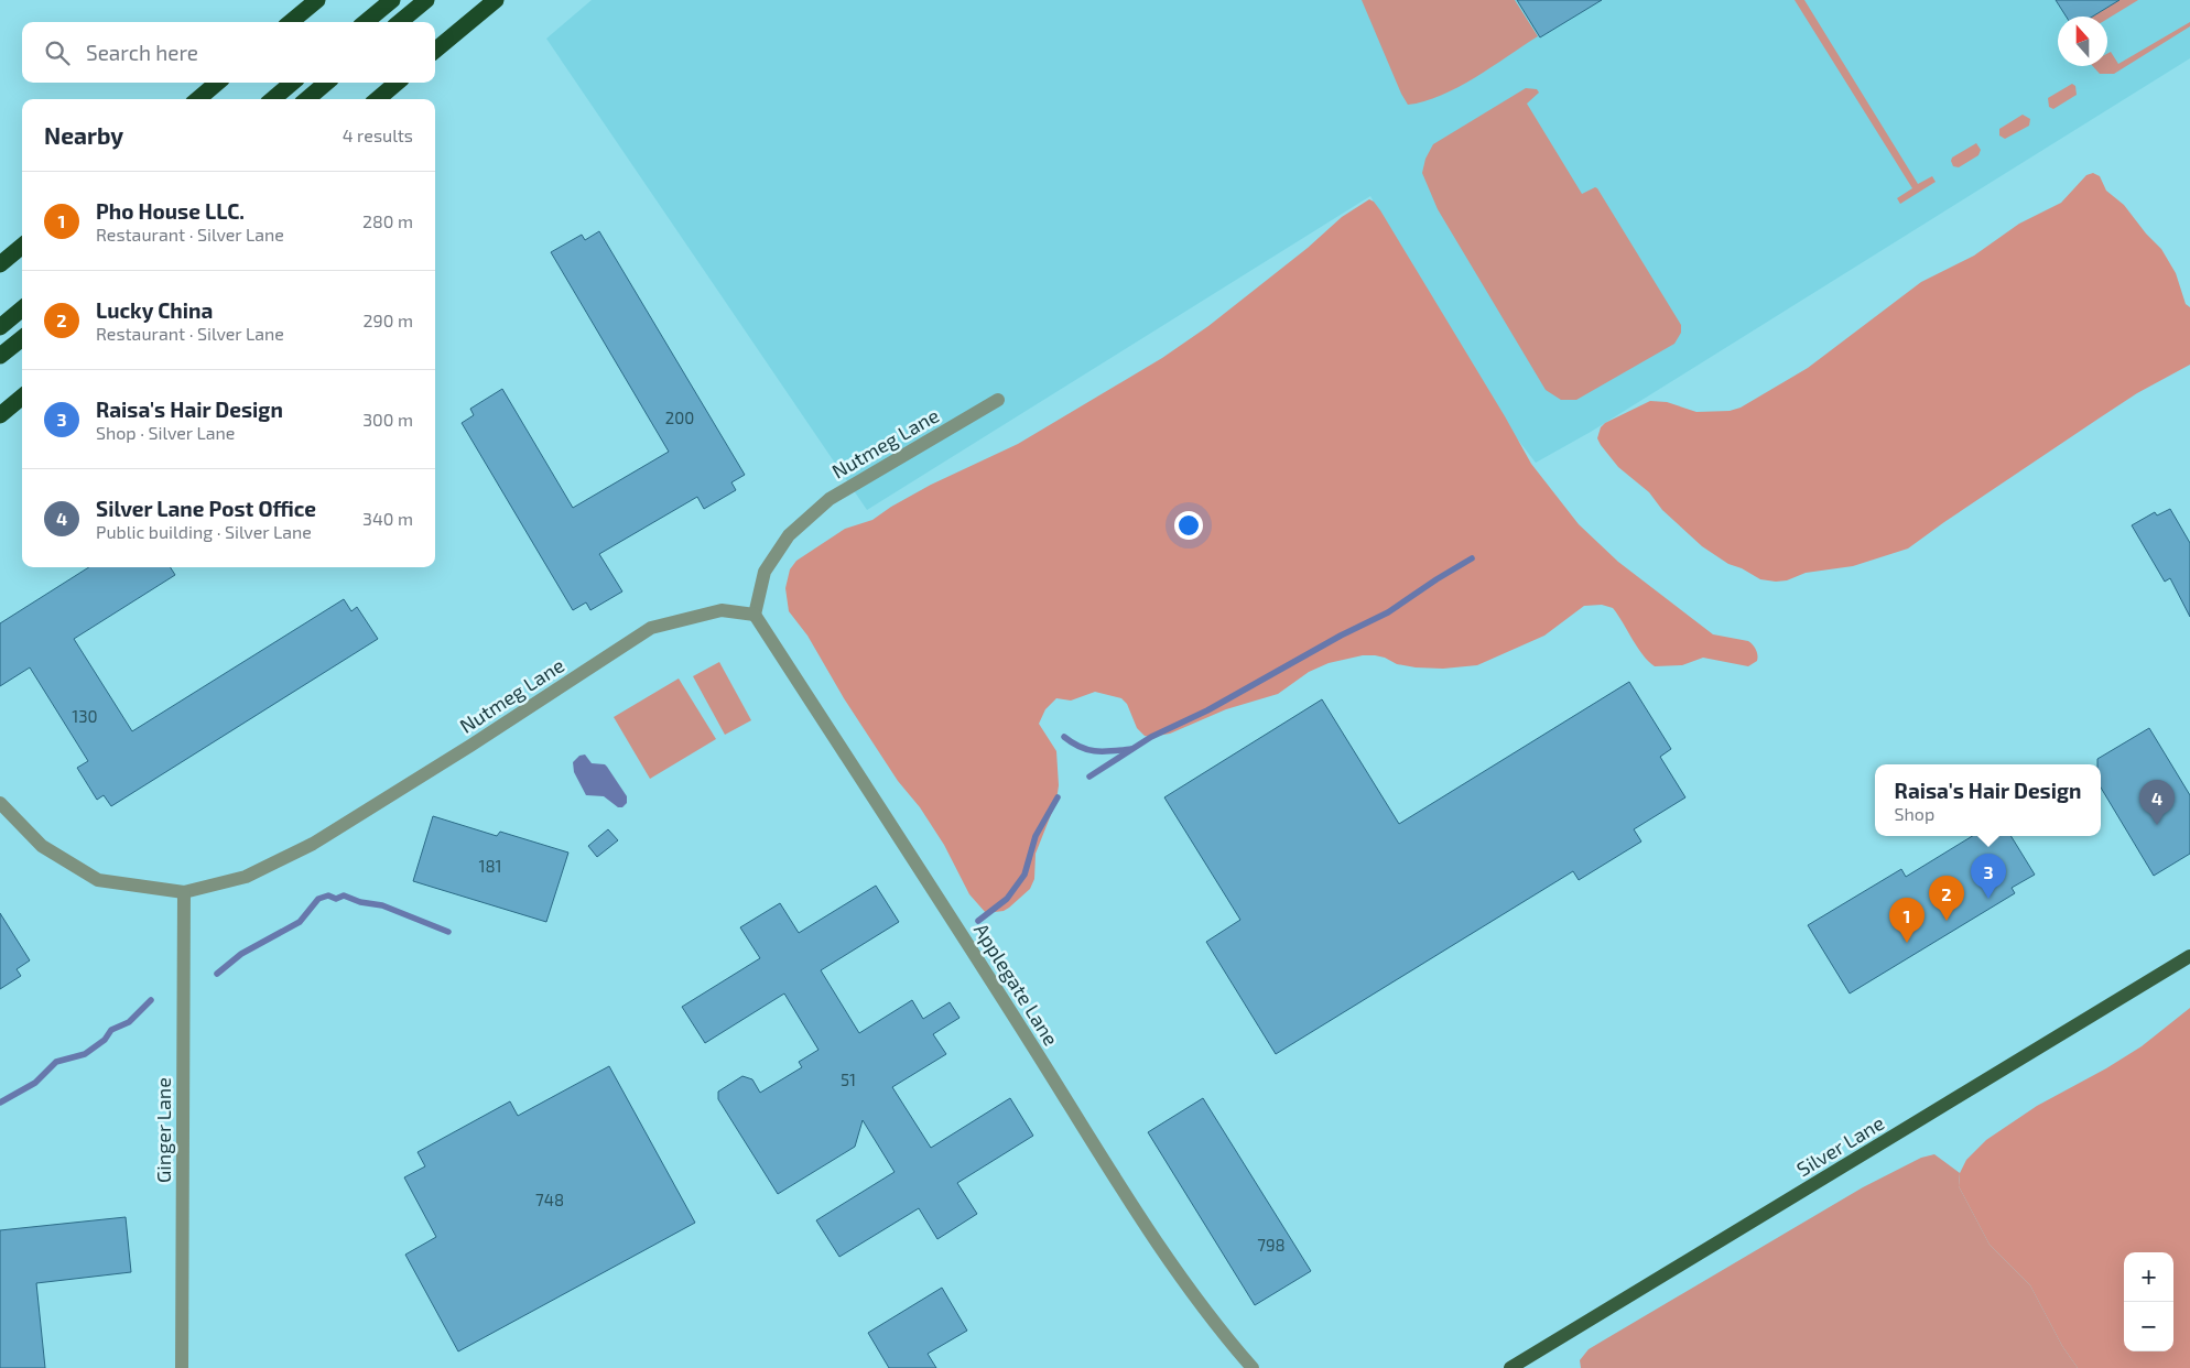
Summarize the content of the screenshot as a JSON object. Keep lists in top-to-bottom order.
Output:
{
  "streets": {
    "main road": ["Silver Lane"],
    "street": ["Nutmeg Lane", "Applegate Lane", "Ginger Lane"]
  },
  "crossings": [
    ["Nutmeg Lane", "Applegate Lane"],
    ["Nutmeg Lane", "Ginger Lane"]
  ],
  "house_numbers": [
    "200",
    "130",
    "181",
    "51",
    "748",
    "798"
  ],
  "north": "top",
  "page": {
    "search": "Search here",
    "heading": ["Nearby", "4 results"],
    "list": [
      {
        "mark": "1",
        "name": "Pho House LLC.",
        "note": "Restaurant · Silver Lane",
        "value": "280 m"
      },
      {
        "mark": "2",
        "name": "Lucky China",
        "note": "Restaurant · Silver Lane",
        "value": "290 m"
      },
      {
        "mark": "3",
        "name": "Raisa's Hair Design",
        "note": "Shop · Silver Lane",
        "value": "300 m"
      },
      {
        "mark": "4",
        "name": "Silver Lane Post Office",
        "note": "Public building · Silver Lane",
        "value": "340 m"
      }
    ],
    "popup": ["Raisa's Hair Design", "Shop"],
    "pins": [
      "4",
      "3",
      "2",
      "1"
    ],
    "map_buttons": ["+", "−"]
  }
}
